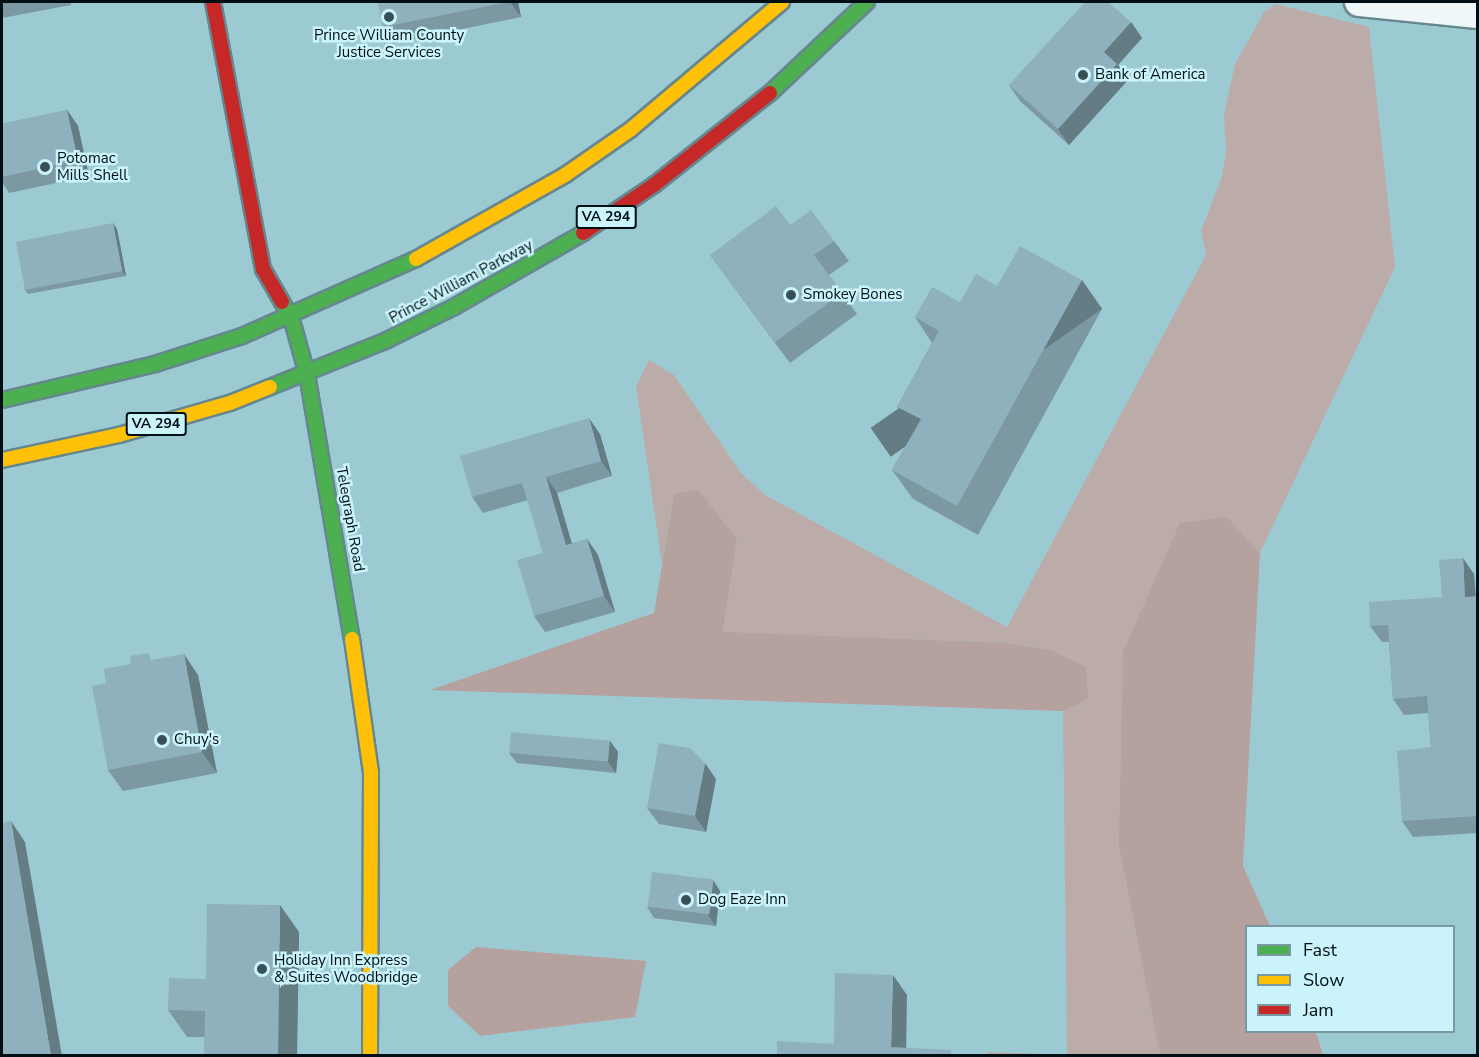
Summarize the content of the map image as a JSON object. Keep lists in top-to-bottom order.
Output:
{
  "streets": {
    "main road": ["VA 294", "Prince William Parkway", "Telegraph Road"]
  },
  "crossings": [
    ["Prince William Parkway", "Telegraph Road"]
  ],
  "places": [
    "Prince William County Justice Services",
    "Bank of America",
    "Potomac Mills Shell",
    "Smokey Bones",
    "Chuy's",
    "Dog Eaze Inn",
    "Holiday Inn Express & Suites Woodbridge"
  ],
  "legend": ["Fast", "Slow", "Jam"]
}
